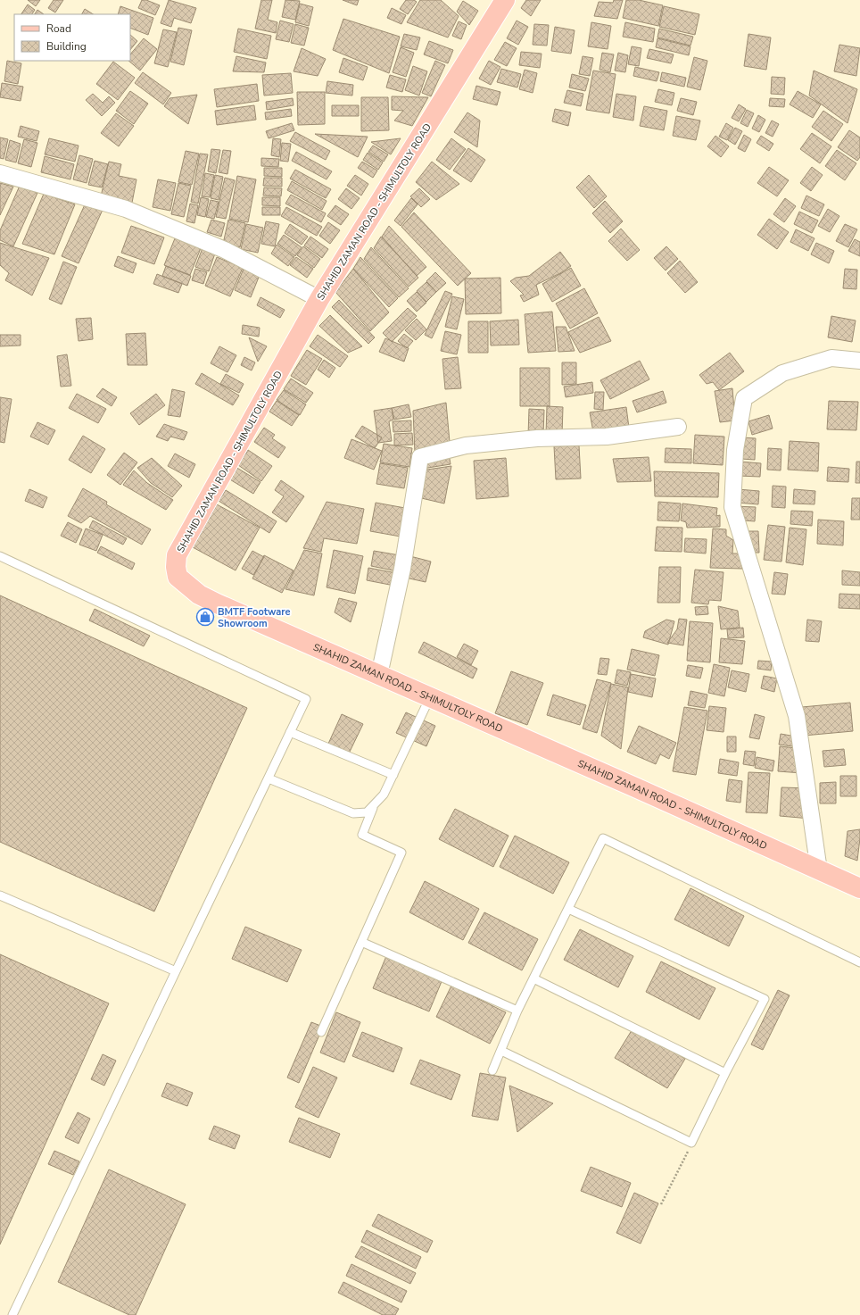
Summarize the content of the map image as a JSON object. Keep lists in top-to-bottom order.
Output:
{
  "streets": {
    "main road": ["SHAHID ZAMAN ROAD - SHIMULTOLY ROAD"]
  },
  "places": {
    "shop": ["BMTF Footware Showroom"]
  },
  "legend": ["Road", "Building"]
}
